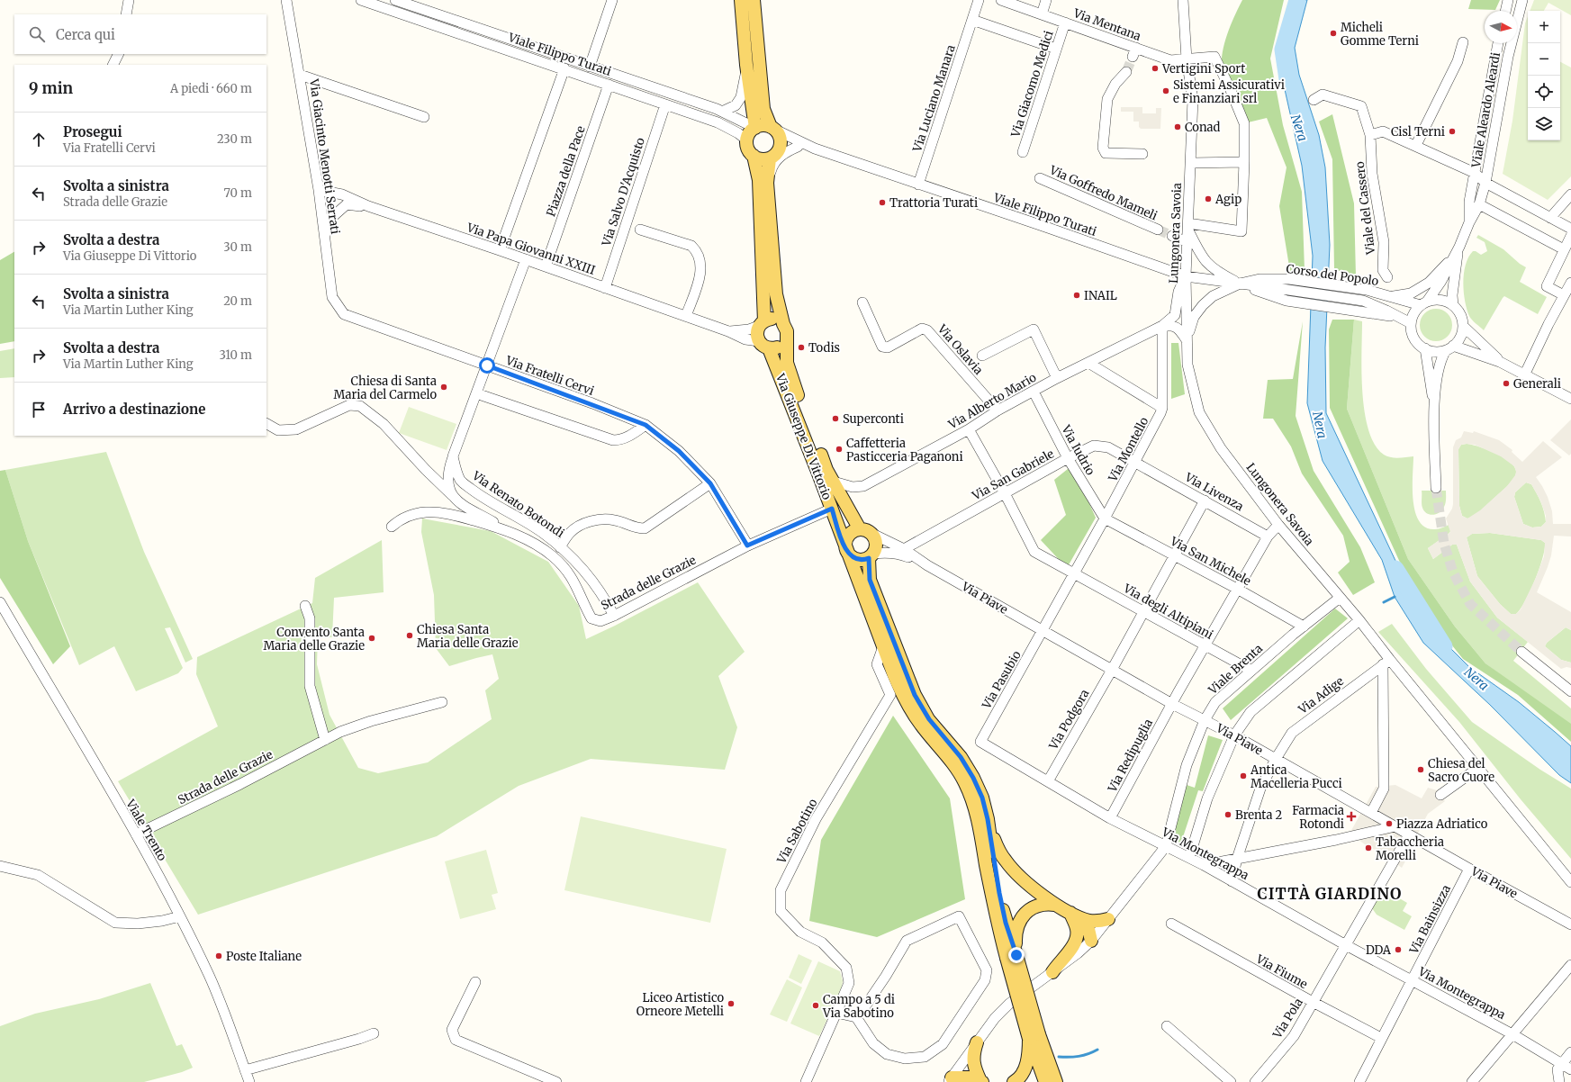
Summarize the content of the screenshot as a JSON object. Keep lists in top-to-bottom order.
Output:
{
  "streets": {
    "main road": ["Via Giuseppe Di Vittorio", "Via Piave"],
    "street": [
      "Via Mentana",
      "Viale Filippo Turati",
      "Via Giacomo Medici",
      "Via Luciano Manara",
      "Viale Aleardo Aleardi",
      "Via Giacinto Menotti Serrati",
      "Piazza della Pace",
      "Via Salvo D'Acquisto",
      "Via Goffredo Mameli",
      "Viale del Cassero",
      "Lungonera Savoia",
      "Via Papa Giovanni XXIII",
      "Corso del Popolo",
      "Via Oslavia",
      "Via Fratelli Cervi",
      "Via Alberto Mario",
      "Via Montello",
      "Via Iudrio",
      "Via San Gabriele",
      "Via Livenza",
      "Via Renato Botondi",
      "Via San Michele",
      "Strada delle Grazie",
      "Via degli Altipiani",
      "Viale Brenta",
      "Via Pasubio",
      "Via Adige",
      "Via Podgora",
      "Via Redipuglia",
      "Viale Trento",
      "Via Sabotino",
      "Via Montegrappa",
      "Via Bainsizza",
      "Via Fiume",
      "Via Pola"
    ]
  },
  "crossings": [
    ["Via Mentana", "Via Giacomo Medici"],
    ["Via Mentana", "Lungonera Savoia"],
    ["Viale Filippo Turati", "Via Luciano Manara"],
    ["Viale Filippo Turati", "Piazza della Pace"],
    ["Viale Filippo Turati", "Via Salvo D'Acquisto"],
    ["Viale Filippo Turati", "Lungonera Savoia"],
    ["Viale Filippo Turati", "Corso del Popolo"],
    ["Viale Filippo Turati", "Via Alberto Mario"],
    ["Viale Filippo Turati", "Via Giuseppe Di Vittorio"],
    ["Via Giacinto Menotti Serrati", "Via Papa Giovanni XXIII"],
    ["Via Giacinto Menotti Serrati", "Via Fratelli Cervi"],
    ["Piazza della Pace", "Via Papa Giovanni XXIII"],
    ["Via Salvo D'Acquisto", "Via Papa Giovanni XXIII"],
    ["Lungonera Savoia", "Corso del Popolo"],
    ["Lungonera Savoia", "Via Alberto Mario"],
    ["Lungonera Savoia", "Viale Brenta"],
    ["Lungonera Savoia", "Via Adige"],
    ["Via Papa Giovanni XXIII", "Via Giuseppe Di Vittorio"],
    ["Corso del Popolo", "Via Alberto Mario"],
    ["Via Oslavia", "Via Alberto Mario"],
    ["Via Fratelli Cervi", "Strada delle Grazie"],
    ["Via Alberto Mario", "Via Giuseppe Di Vittorio"],
    ["Via Alberto Mario", "Via Montello"],
    ["Via Alberto Mario", "Via Iudrio"],
    ["Via Alberto Mario", "Via degli Altipiani"],
    ["Via Giuseppe Di Vittorio", "Strada delle Grazie"],
    ["Via Giuseppe Di Vittorio", "Via Piave"],
    ["Via Giuseppe Di Vittorio", "Via Sabotino"],
    ["Via Montello", "Via Iudrio"],
    ["Via Montello", "Via San Gabriele"],
    ["Via Montello", "Via Livenza"],
    ["Via Montello", "Via San Michele"],
    ["Via Montello", "Via degli Altipiani"],
    ["Via Montello", "Via Pasubio"],
    ["Via Iudrio", "Via San Gabriele"],
    ["Via Iudrio", "Via San Michele"],
    ["Via San Gabriele", "Via Livenza"],
    ["Via San Gabriele", "Via Piave"],
    ["Via San Gabriele", "Via degli Altipiani"],
    ["Via Livenza", "Via Podgora"],
    ["Via Livenza", "Via Redipuglia"],
    ["Via Renato Botondi", "Strada delle Grazie"],
    ["Via San Michele", "Viale Brenta"],
    ["Via San Michele", "Via Podgora"],
    ["Via San Michele", "Via Redipuglia"],
    ["Strada delle Grazie", "Viale Trento"],
    ["Via Piave", "Viale Brenta"],
    ["Via Piave", "Via Pasubio"],
    ["Via Piave", "Via Adige"],
    ["Via Piave", "Via Podgora"],
    ["Via Piave", "Via Redipuglia"],
    ["Via Piave", "Via Bainsizza"],
    ["Via Piave", "Via Pola"],
    ["Via degli Altipiani", "Viale Brenta"],
    ["Via degli Altipiani", "Via Pasubio"],
    ["Via degli Altipiani", "Via Podgora"],
    ["Via degli Altipiani", "Via Redipuglia"],
    ["Viale Brenta", "Via Montegrappa"],
    ["Via Pasubio", "Via Montegrappa"],
    ["Via Adige", "Via Montegrappa"],
    ["Via Podgora", "Via Montegrappa"],
    ["Via Redipuglia", "Via Montegrappa"],
    ["Via Montegrappa", "Via Bainsizza"],
    ["Via Montegrappa", "Via Pola"],
    ["Via Bainsizza", "Via Fiume"],
    ["Via Fiume", "Via Pola"]
  ],
  "districts": ["CITTÀ GIARDINO"],
  "water": ["Nera"],
  "places": {
    "other": [
      "Micheli Gomme Terni",
      "Vertigini Sport",
      "Sistemi Assicurativi e Finanziari srl",
      "Conad",
      "Cisl Terni",
      "Agip",
      "Trattoria Turati",
      "INAIL",
      "Todis",
      "Generali",
      "Chiesa di Santa Maria del Carmelo",
      "Superconti",
      "Caffetteria Pasticceria Paganoni",
      "Chiesa Santa Maria delle Grazie",
      "Convento Santa Maria delle Grazie",
      "Chiesa del Sacro Cuore",
      "Antica Macelleria Pucci",
      "Brenta 2",
      "Piazza Adriatico",
      "Tabaccheria Morelli",
      "DDA",
      "Poste Italiane",
      "Liceo Artistico Orneore Metelli",
      "Campo a 5 di Via Sabotino"
    ],
    "health": ["Farmacia Rotondi"]
  },
  "north": "right",
  "page": {
    "map_buttons": ["+", "−"],
    "search": "Cerca qui",
    "heading": ["9 min", "A piedi · 660 m"],
    "list": [
      ["Prosegui", "Via Fratelli Cervi", "230 m"],
      ["Svolta a sinistra", "Strada delle Grazie", "70 m"],
      ["Svolta a destra", "Via Giuseppe Di Vittorio", "30 m"],
      ["Svolta a sinistra", "Via Martin Luther King", "20 m"],
      ["Svolta a destra", "Via Martin Luther King", "310 m"],
      "Arrivo a destinazione"
    ]
  }
}
